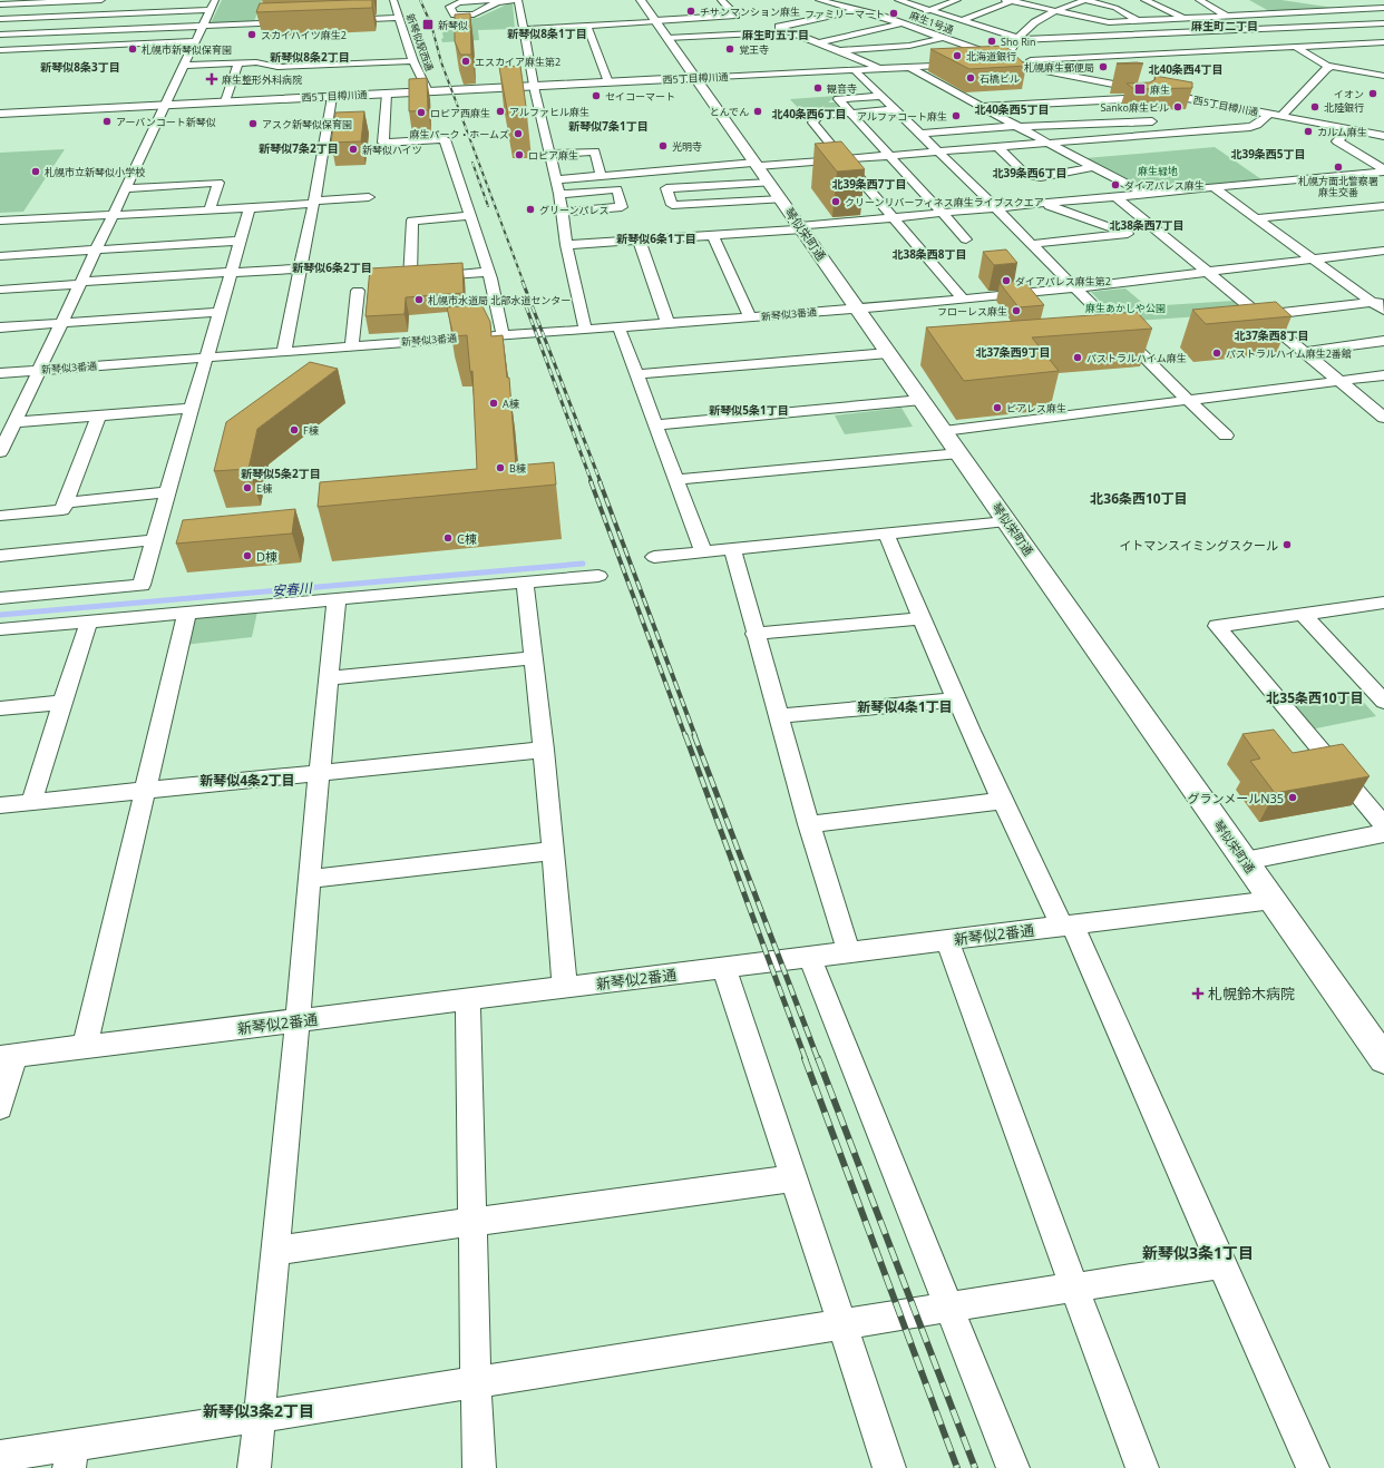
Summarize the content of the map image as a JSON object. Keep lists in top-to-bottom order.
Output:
{
  "streets": {
    "main road": ["西5丁目樽川通", "琴似栄町通"],
    "street": [
      "麻生1号通",
      "新琴似駅西通",
      "新琴似3番通",
      "新琴似2番通"
    ]
  },
  "crossings": [
    ["麻生1号通", "西5丁目樽川通"],
    ["新琴似駅西通", "西5丁目樽川通"],
    ["西5丁目樽川通", "琴似栄町通"],
    ["琴似栄町通", "新琴似3番通"],
    ["琴似栄町通", "新琴似2番通"]
  ],
  "districts": [
    "麻生町二丁目",
    "新琴似8条1丁目",
    "麻生町五丁目",
    "新琴似8条2丁目",
    "新琴似8条3丁目",
    "北40条西4丁目",
    "北40条西5丁目",
    "北40条西6丁目",
    "新琴似7条1丁目",
    "新琴似7条2丁目",
    "北39条西5丁目",
    "北39条西6丁目",
    "北39条西7丁目",
    "北38条西7丁目",
    "新琴似6条1丁目",
    "北38条西8丁目",
    "新琴似6条2丁目",
    "北37条西8丁目",
    "北37条西9丁目",
    "新琴似5条1丁目",
    "新琴似5条2丁目",
    "北36条西10丁目",
    "北35条西10丁目",
    "新琴似4条1丁目",
    "新琴似4条2丁目",
    "新琴似3条1丁目",
    "新琴似3条2丁目"
  ],
  "water": ["安春川"],
  "parks": ["麻生緑地", "麻生あかしや公園"],
  "places": {
    "other": [
      "チサンマンション麻生",
      "ファミリーマート",
      "スカイハイツ麻生2",
      "Sho Rin",
      "札幌市新琴似保育園",
      "覚王寺",
      "北海道銀行",
      "エスカイア麻生第2",
      "札幌麻生郵便局",
      "石橋ビル",
      "観音寺",
      "イオン",
      "セイコーマート",
      "Sanko麻生ビル",
      "北陸銀行",
      "アルファヒル麻生",
      "とんでん",
      "ロピア西麻生",
      "アルファコート麻生",
      "アーバンコート新琴似",
      "アスク新琴似保育園",
      "カルム麻生",
      "麻生パーク・ホームズ",
      "光明寺",
      "新琴似ハイツ",
      "ロピア麻生",
      "札幌方面北警察署 麻生交番",
      "札幌市立新琴似小学校",
      "ダイアパレス麻生",
      "クリーンリバーフィネス麻生ライブスクエア",
      "グリーンパレス",
      "ダイアパレス麻生第2",
      "札幌市水道局 北部水道センター",
      "フローレス麻生",
      "パストラルハイム麻生2番館",
      "パストラルハイム麻生",
      "A棟",
      "ピアレス麻生",
      "F棟",
      "B棟",
      "E棟",
      "C棟",
      "イトマンスイミングスクール",
      "D棟",
      "グランメールN35"
    ],
    "transit": ["新琴似", "麻生"],
    "health": ["麻生整形外科病院", "札幌鈴木病院"]
  }
}
